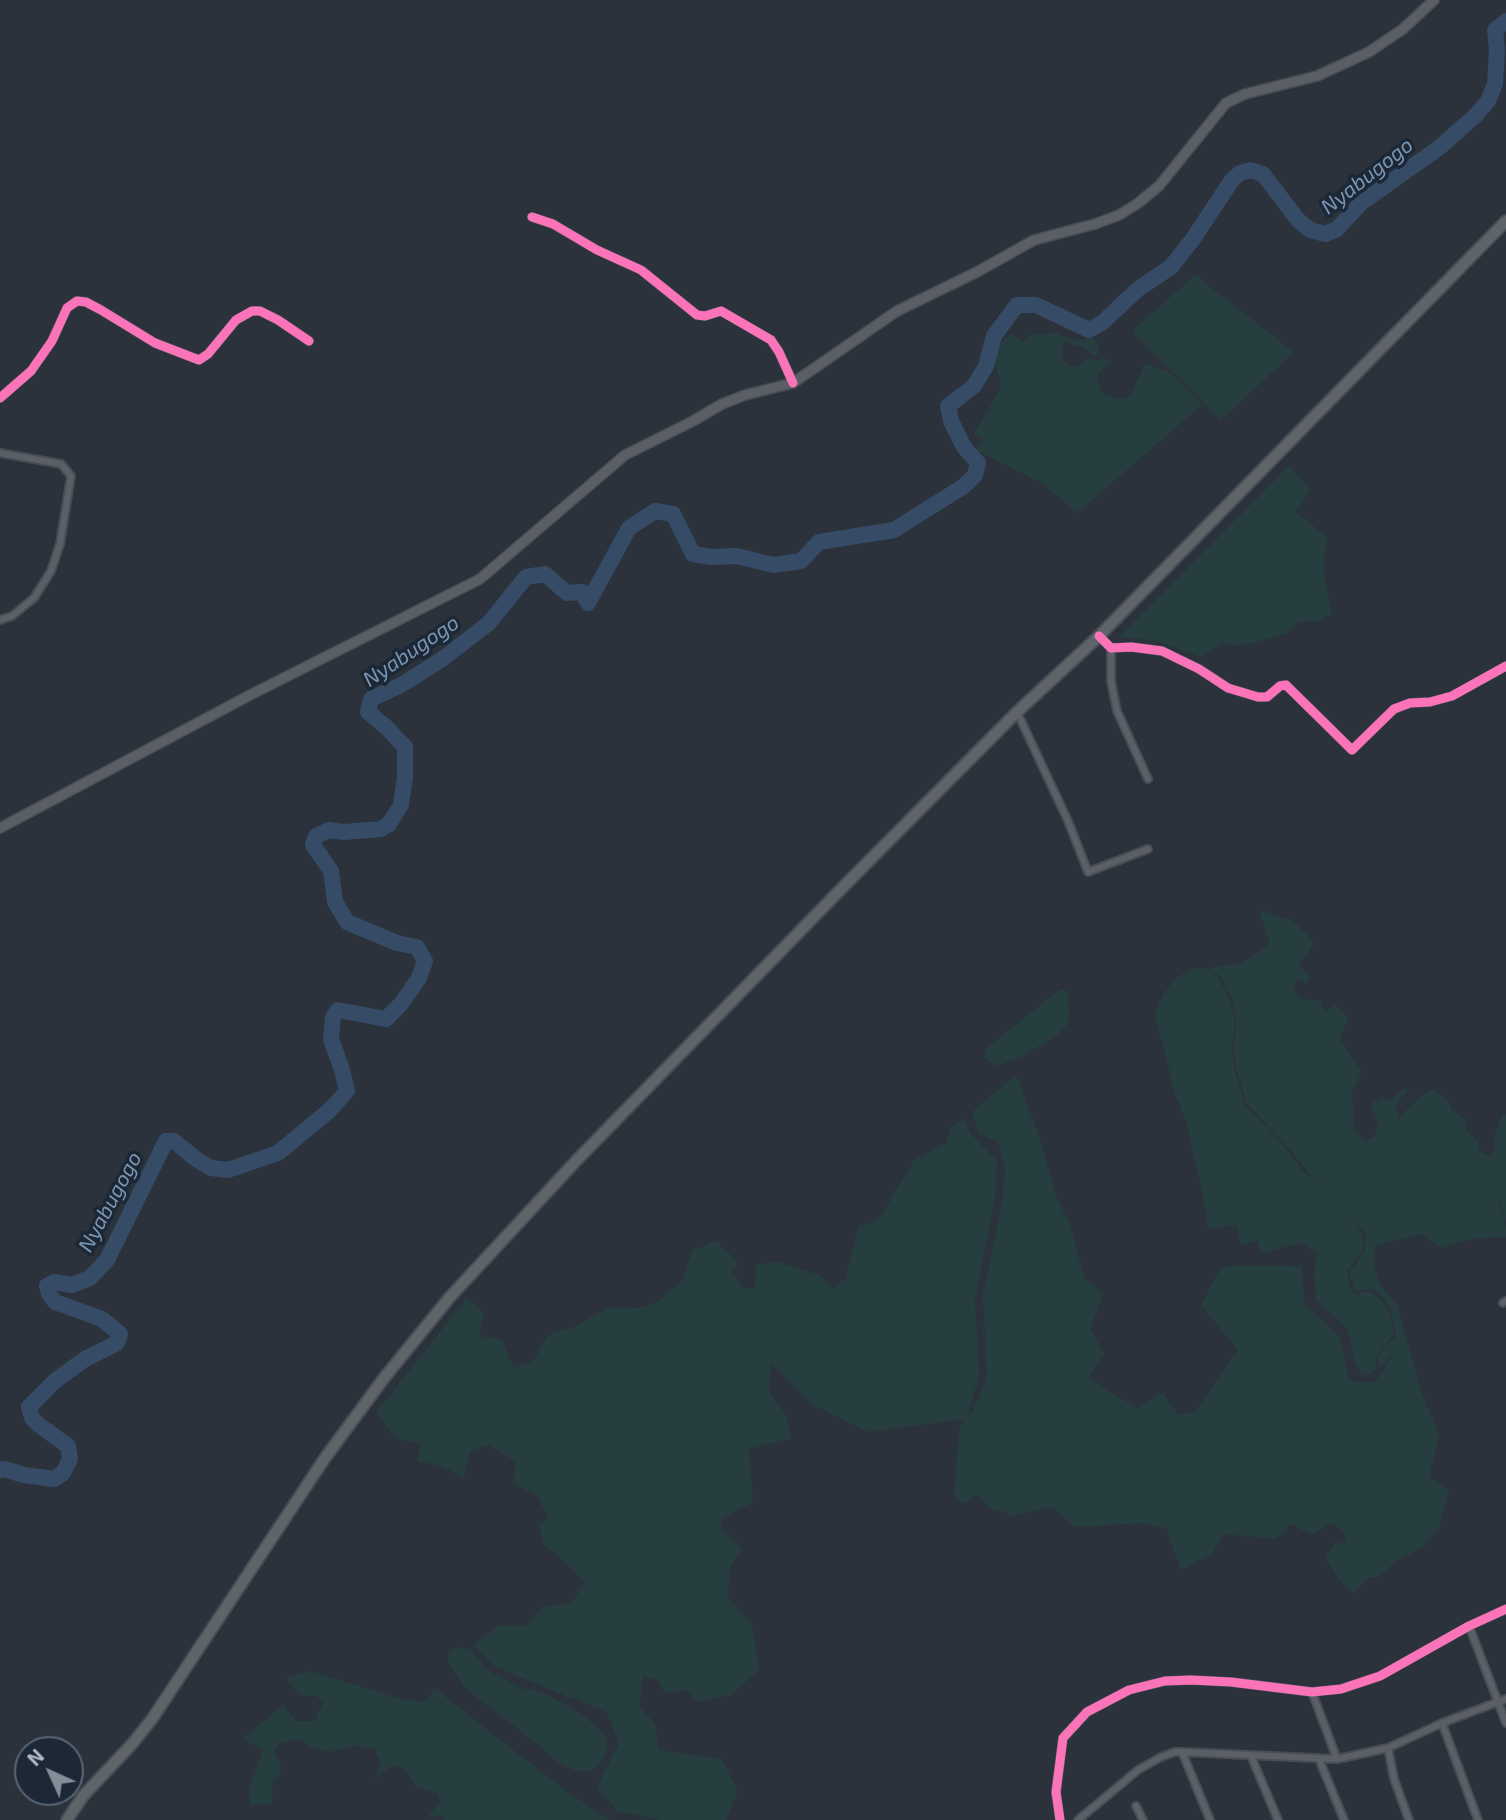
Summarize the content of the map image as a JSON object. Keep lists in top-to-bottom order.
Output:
{
  "water": ["Nyabugogo"],
  "north": "top left"
}
